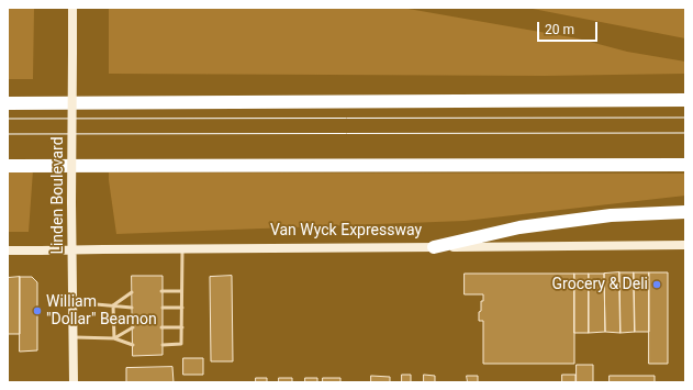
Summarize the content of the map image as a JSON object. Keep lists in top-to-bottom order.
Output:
{
  "streets": {
    "main road": ["Linden Boulevard", "Van Wyck Expressway"]
  },
  "crossings": [
    ["Linden Boulevard", "Van Wyck Expressway"]
  ],
  "places": ["Grocery & Deli", "William \"Dollar\" Beamon"],
  "scale_bar": "20 m"
}
